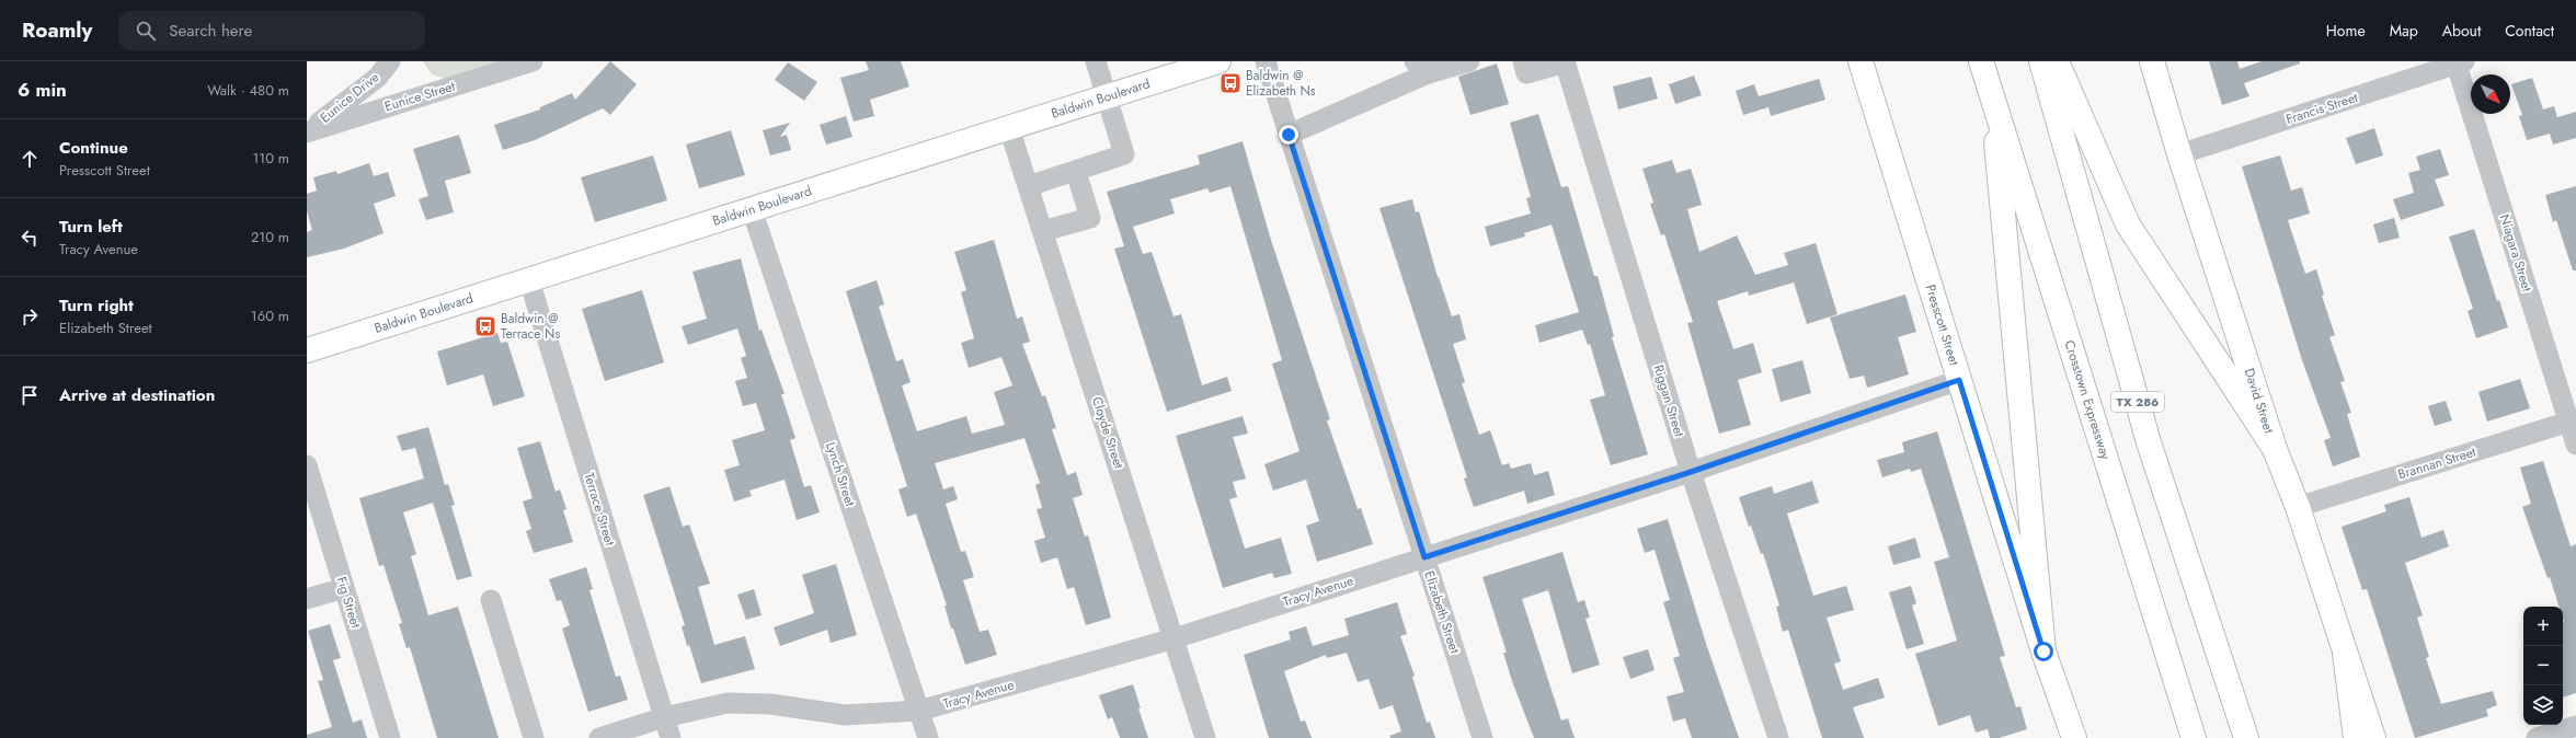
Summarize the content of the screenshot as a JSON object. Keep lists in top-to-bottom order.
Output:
{
  "streets": {
    "main road": [
      "Baldwin Boulevard",
      "Presscott Street",
      "Crosstown Expressway",
      "David Street",
      "TX 286"
    ],
    "street": [
      "Eunice Street",
      "Eunice Drive",
      "Francis Street",
      "Niagara Street",
      "Riggan Street",
      "Cloyde Street",
      "Brannan Street",
      "Lynch Street",
      "Terrace Street",
      "Tracy Avenue",
      "Fig Street",
      "Elizabeth Street"
    ]
  },
  "crossings": [
    ["Eunice Street", "Eunice Drive"],
    ["Baldwin Boulevard", "Cloyde Street"],
    ["Baldwin Boulevard", "Lynch Street"],
    ["Baldwin Boulevard", "Terrace Street"],
    ["Francis Street", "Niagara Street"],
    ["Francis Street", "David Street"],
    ["Niagara Street", "Brannan Street"],
    ["Presscott Street", "Tracy Avenue"],
    ["Riggan Street", "Tracy Avenue"],
    ["David Street", "Brannan Street"],
    ["Cloyde Street", "Tracy Avenue"],
    ["Lynch Street", "Tracy Avenue"],
    ["Terrace Street", "Tracy Avenue"],
    ["Tracy Avenue", "Elizabeth Street"]
  ],
  "places": {
    "bus stop": ["Baldwin @ Elizabeth Ns", "Baldwin @ Terrace Ns"]
  },
  "north": "bottom right",
  "page": {
    "header": "Roamly",
    "search": "Search here",
    "nav": [
      "Home",
      "Map",
      "About",
      "Contact"
    ],
    "heading": ["6 min", "Walk · 480 m"],
    "list": [
      ["Continue", "Presscott Street", "110 m"],
      ["Turn left", "Tracy Avenue", "210 m"],
      ["Turn right", "Elizabeth Street", "160 m"],
      "Arrive at destination"
    ],
    "map_buttons": ["+", "−"]
  }
}
